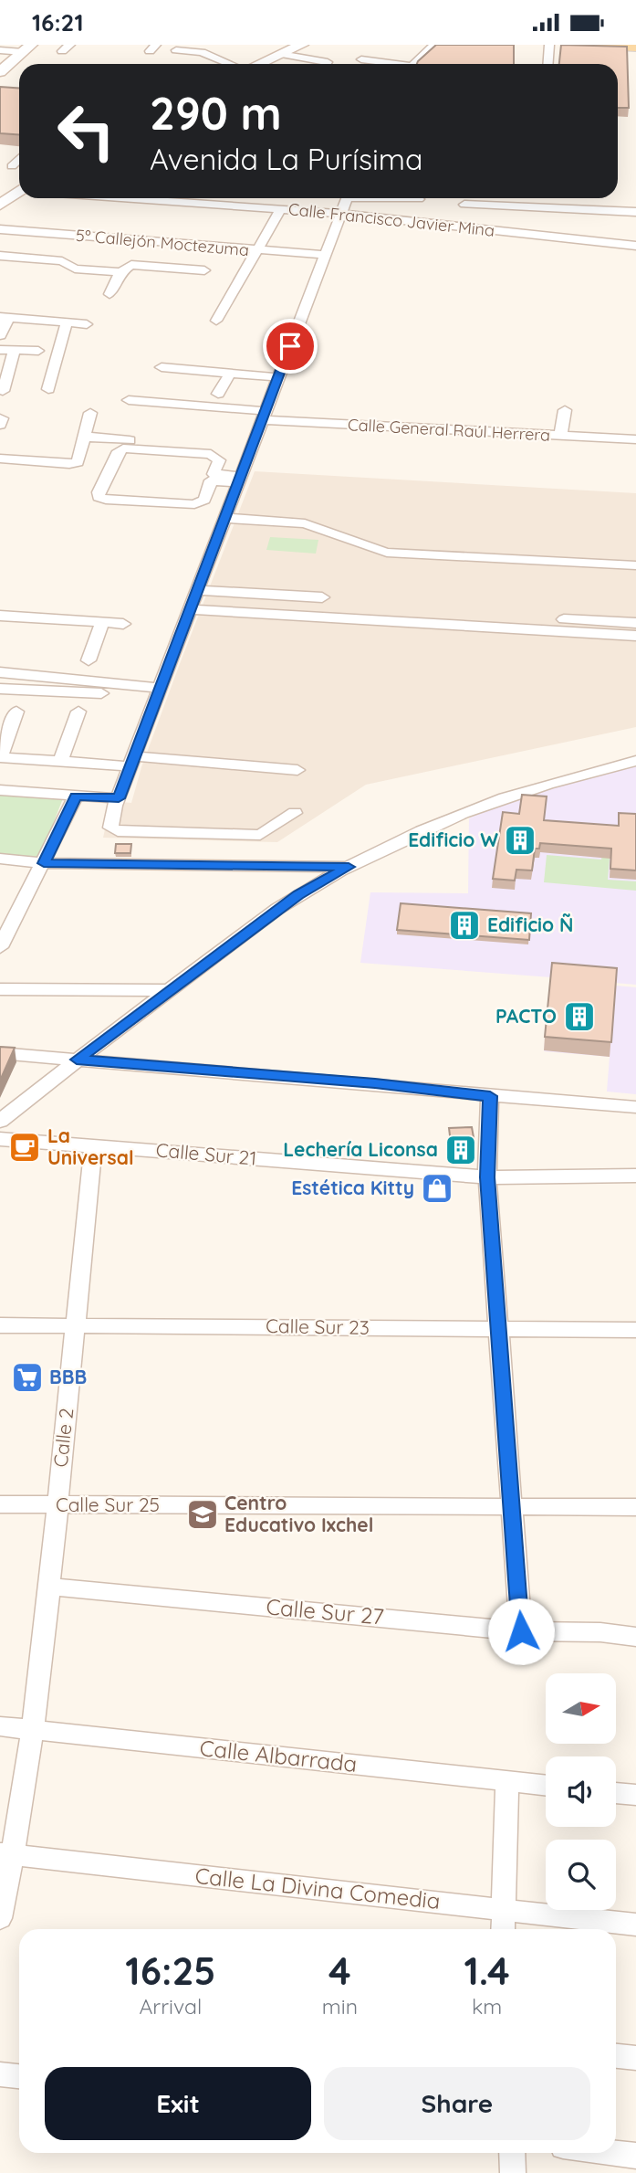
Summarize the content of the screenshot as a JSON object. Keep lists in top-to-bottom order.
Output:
{
  "streets": {
    "street": [
      "Calle Francisco Javier Mina",
      "5º Callejón Moctezuma",
      "Calle General Raúl Herrera",
      "Calle Sur 21",
      "Calle Sur 23",
      "Calle 2",
      "Calle Sur 25",
      "Calle Sur 27",
      "Calle Albarrada",
      "Calle La Divina Comedia"
    ]
  },
  "crossings": [
    ["Calle Sur 21", "Calle 2"],
    ["Calle Sur 23", "Calle 2"],
    ["Calle 2", "Calle Sur 25"],
    ["Calle 2", "Calle Sur 27"],
    ["Calle 2", "Calle Albarrada"],
    ["Calle 2", "Calle La Divina Comedia"]
  ],
  "places": {
    "building": [
      "Edificio W",
      "Edificio Ñ",
      "PACTO",
      "Lechería Liconsa"
    ],
    "cafe": ["La Universal"],
    "shop": ["Estética Kitty"],
    "supermarket": ["BBB"],
    "school or university": ["Centro Educativo Ixchel"]
  },
  "north": "right",
  "page": {
    "status": "16:21",
    "turn": ["290 m", "Avenida La Purísima"],
    "eta": [
      "16:25",
      "Arrival",
      "4",
      "min",
      "1.4",
      "km"
    ],
    "buttons": ["Exit", "Share"]
  }
}
